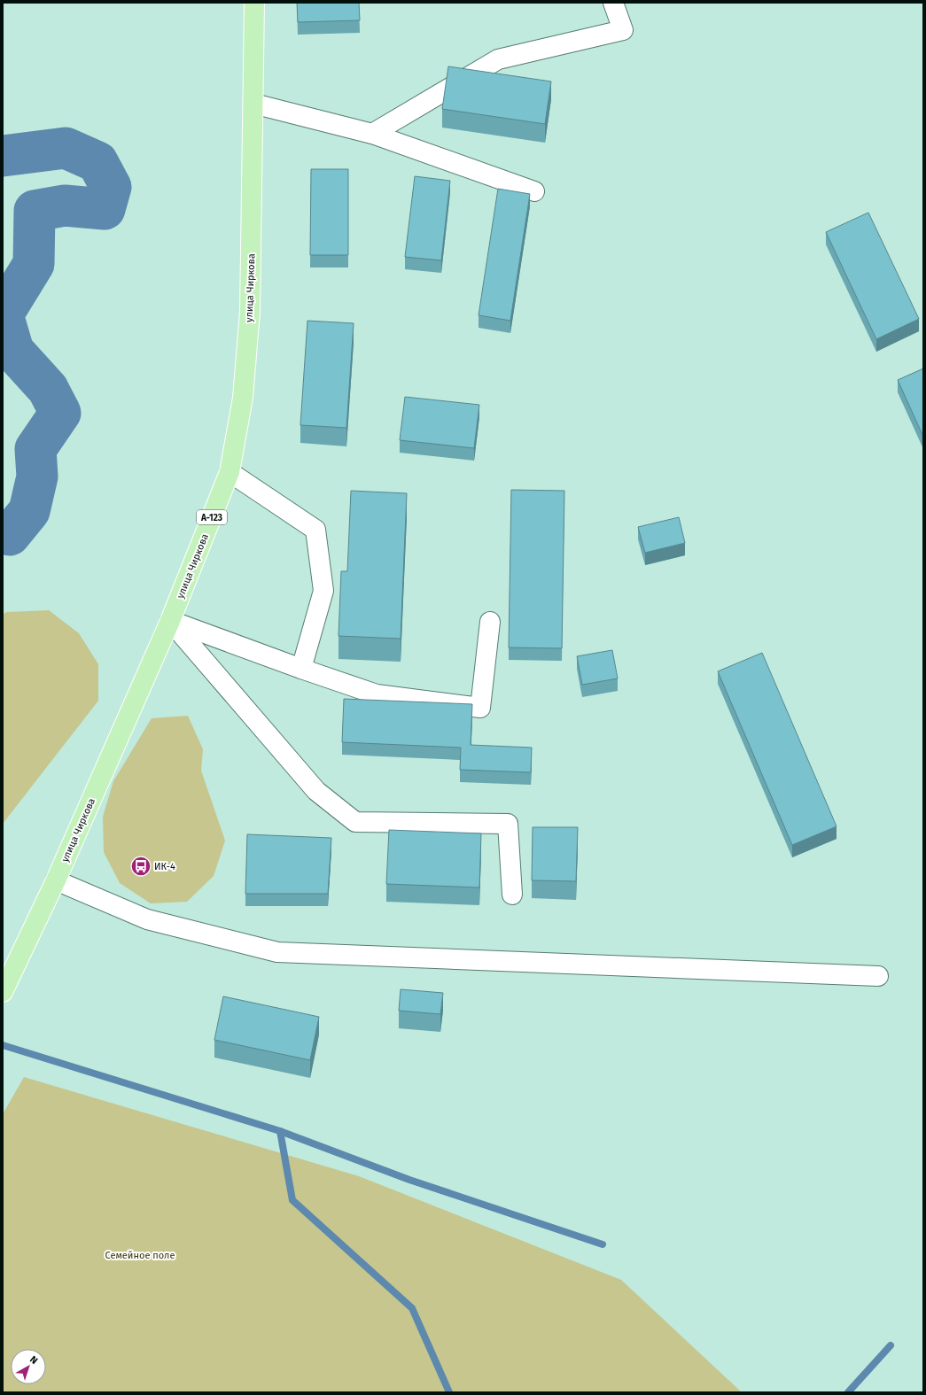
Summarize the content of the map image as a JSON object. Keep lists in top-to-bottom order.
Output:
{
  "streets": {
    "main road": ["улица Чиркова", "А-123"]
  },
  "parks": ["Семейное поле"],
  "places": {
    "bus stop": ["ИК-4"]
  },
  "north": "top right"
}
